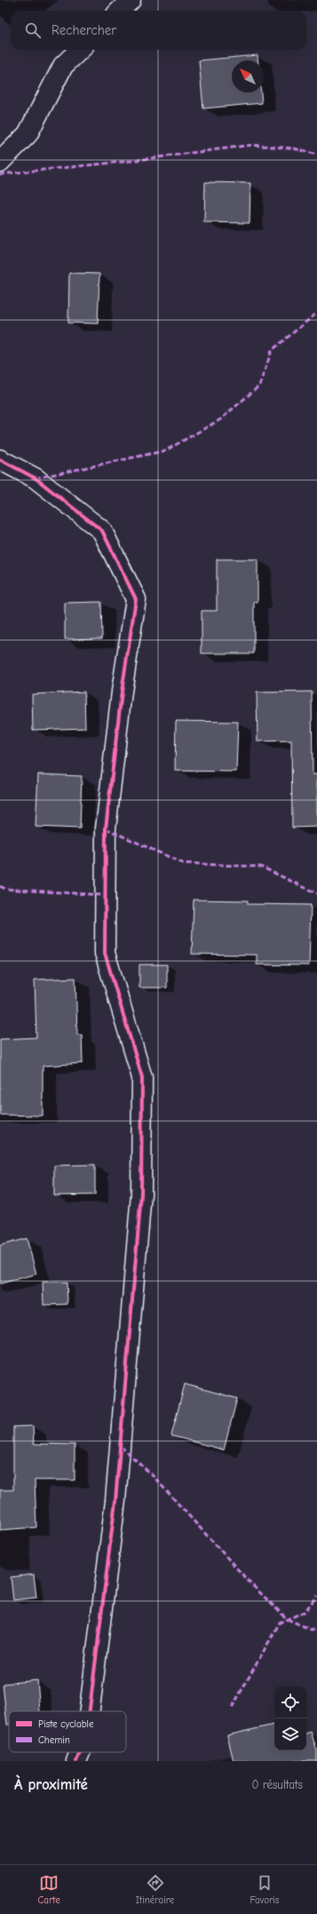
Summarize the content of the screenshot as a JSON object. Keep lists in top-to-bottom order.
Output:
{
  "legend": ["Piste cyclable", "Chemin"],
  "north": "top left",
  "page": {
    "search": "Rechercher",
    "heading": ["À proximité", "0 résultats"],
    "nav": ["Carte", "Itinéraire", "Favoris"]
  }
}
